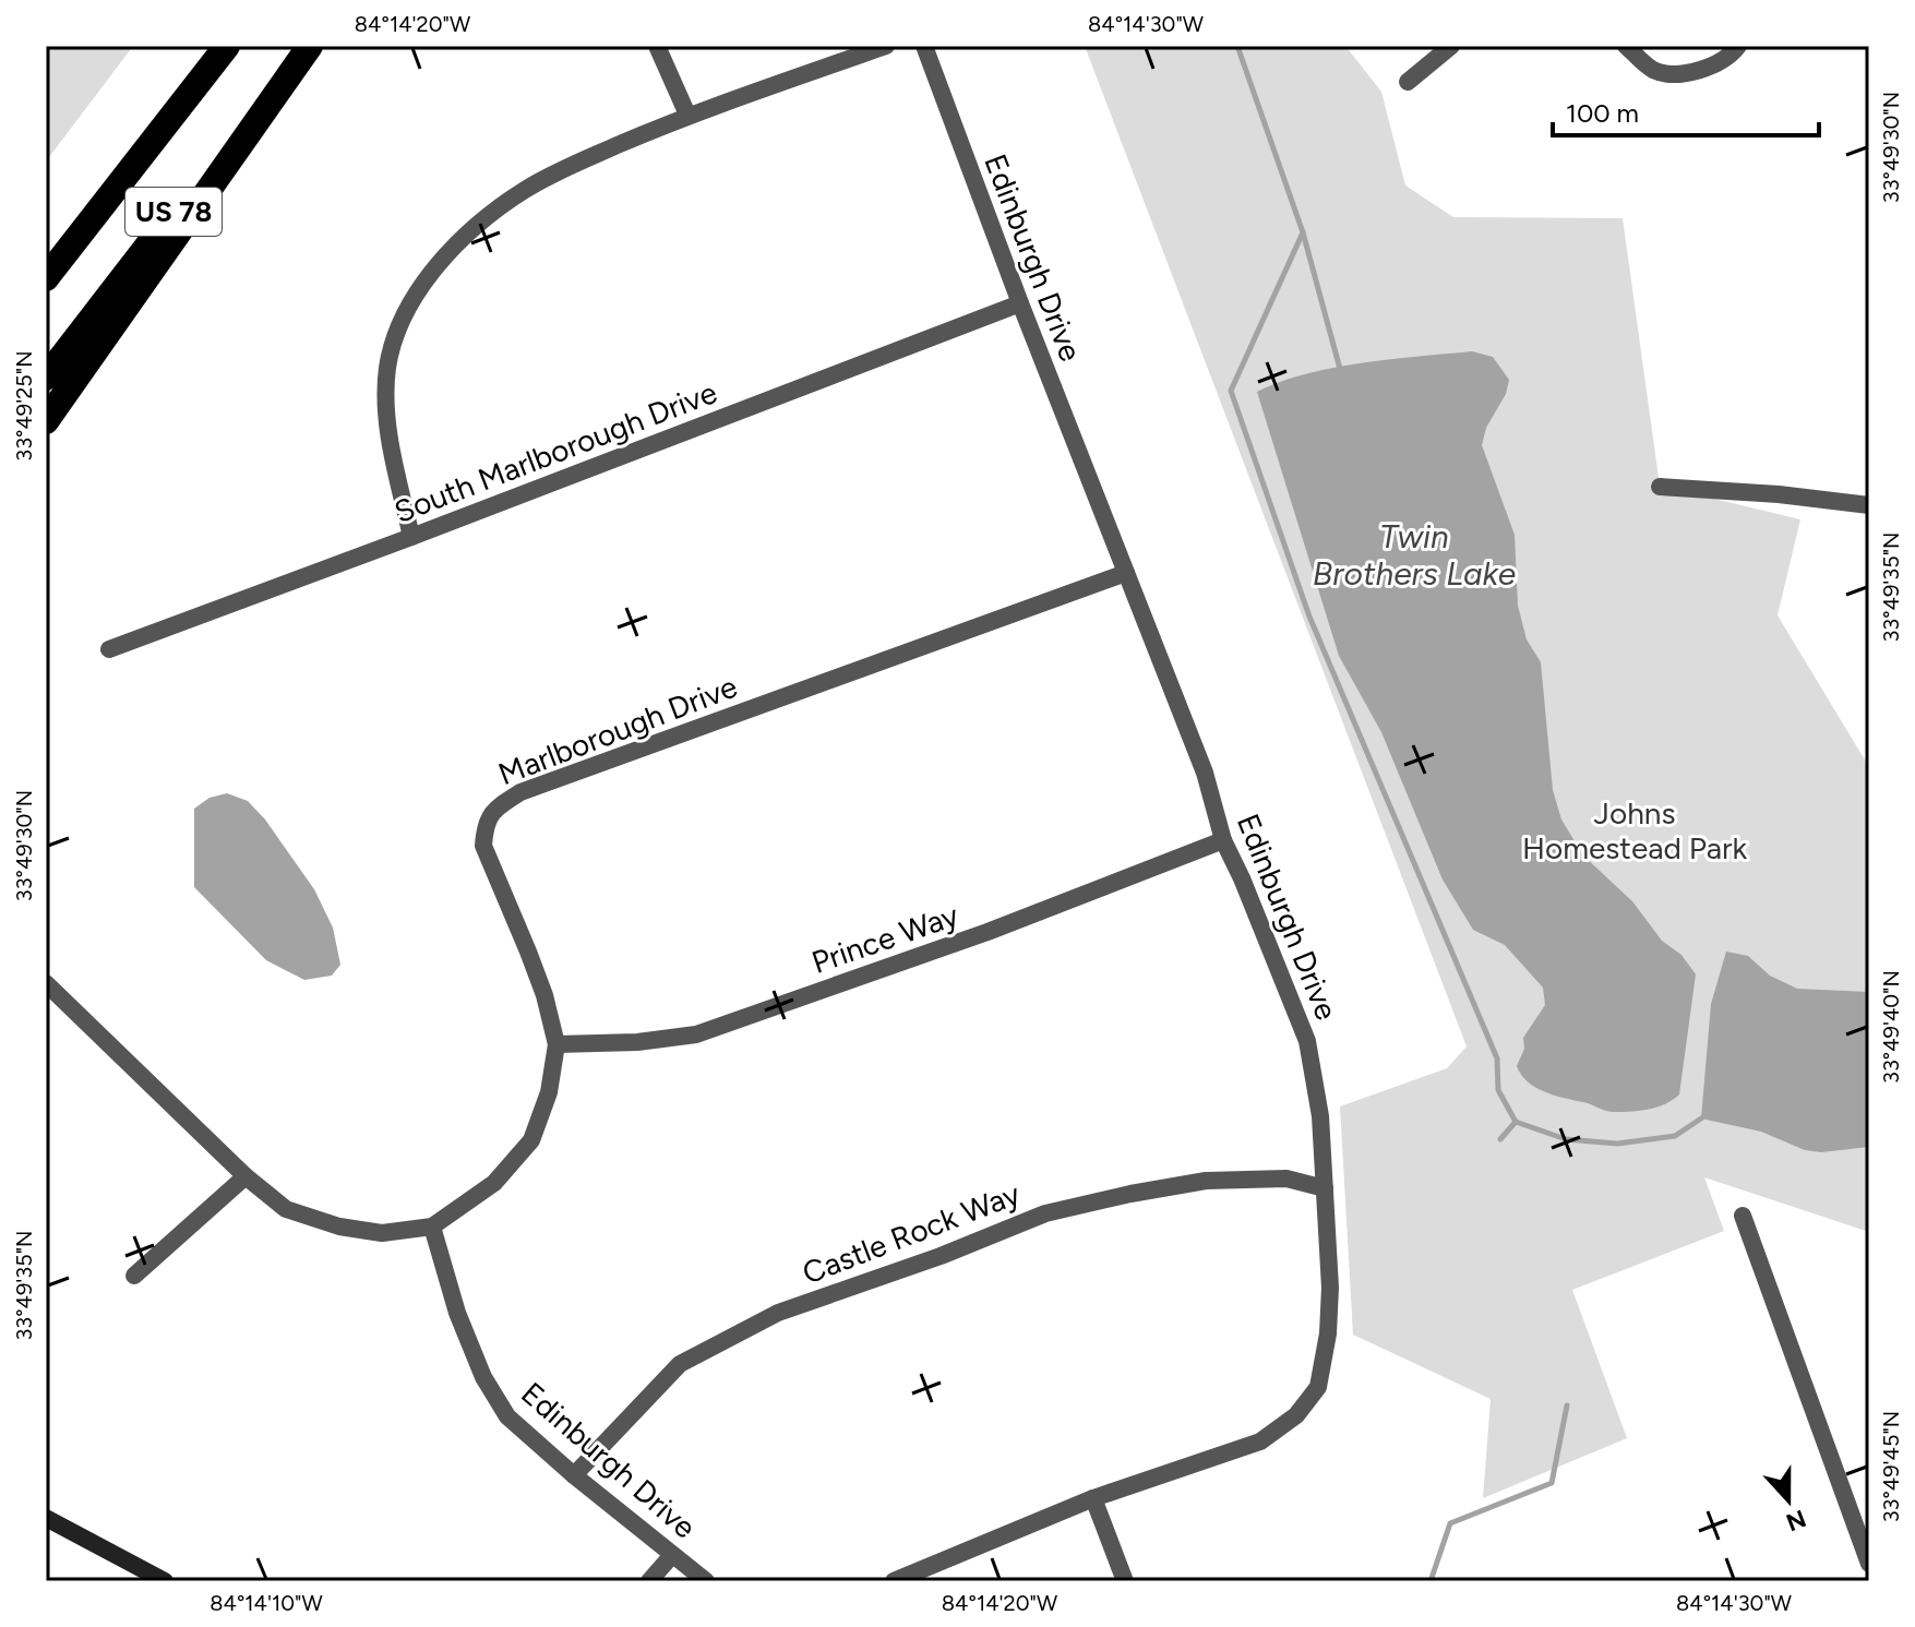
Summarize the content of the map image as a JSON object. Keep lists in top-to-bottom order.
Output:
{
  "streets": {
    "highway": ["US 78"],
    "street": [
      "Edinburgh Drive",
      "South Marlborough Drive",
      "Marlborough Drive",
      "Prince Way",
      "Castle Rock Way"
    ]
  },
  "crossings": [
    ["Edinburgh Drive", "South Marlborough Drive"],
    ["Edinburgh Drive", "Marlborough Drive"],
    ["Edinburgh Drive", "Prince Way"],
    ["Edinburgh Drive", "Castle Rock Way"],
    ["Marlborough Drive", "Prince Way"]
  ],
  "water": ["Twin Brothers Lake"],
  "parks": ["Johns Homestead Park"],
  "scale_bar": "100 m",
  "north": "bottom",
  "coordinates": [
    "84°14'20\"W",
    "84°14'30\"W",
    "33°49'30\"N",
    "33°49'25\"N",
    "33°49'35\"N",
    "33°49'40\"N",
    "33°49'45\"N",
    "84°14'10\"W"
  ]
}
